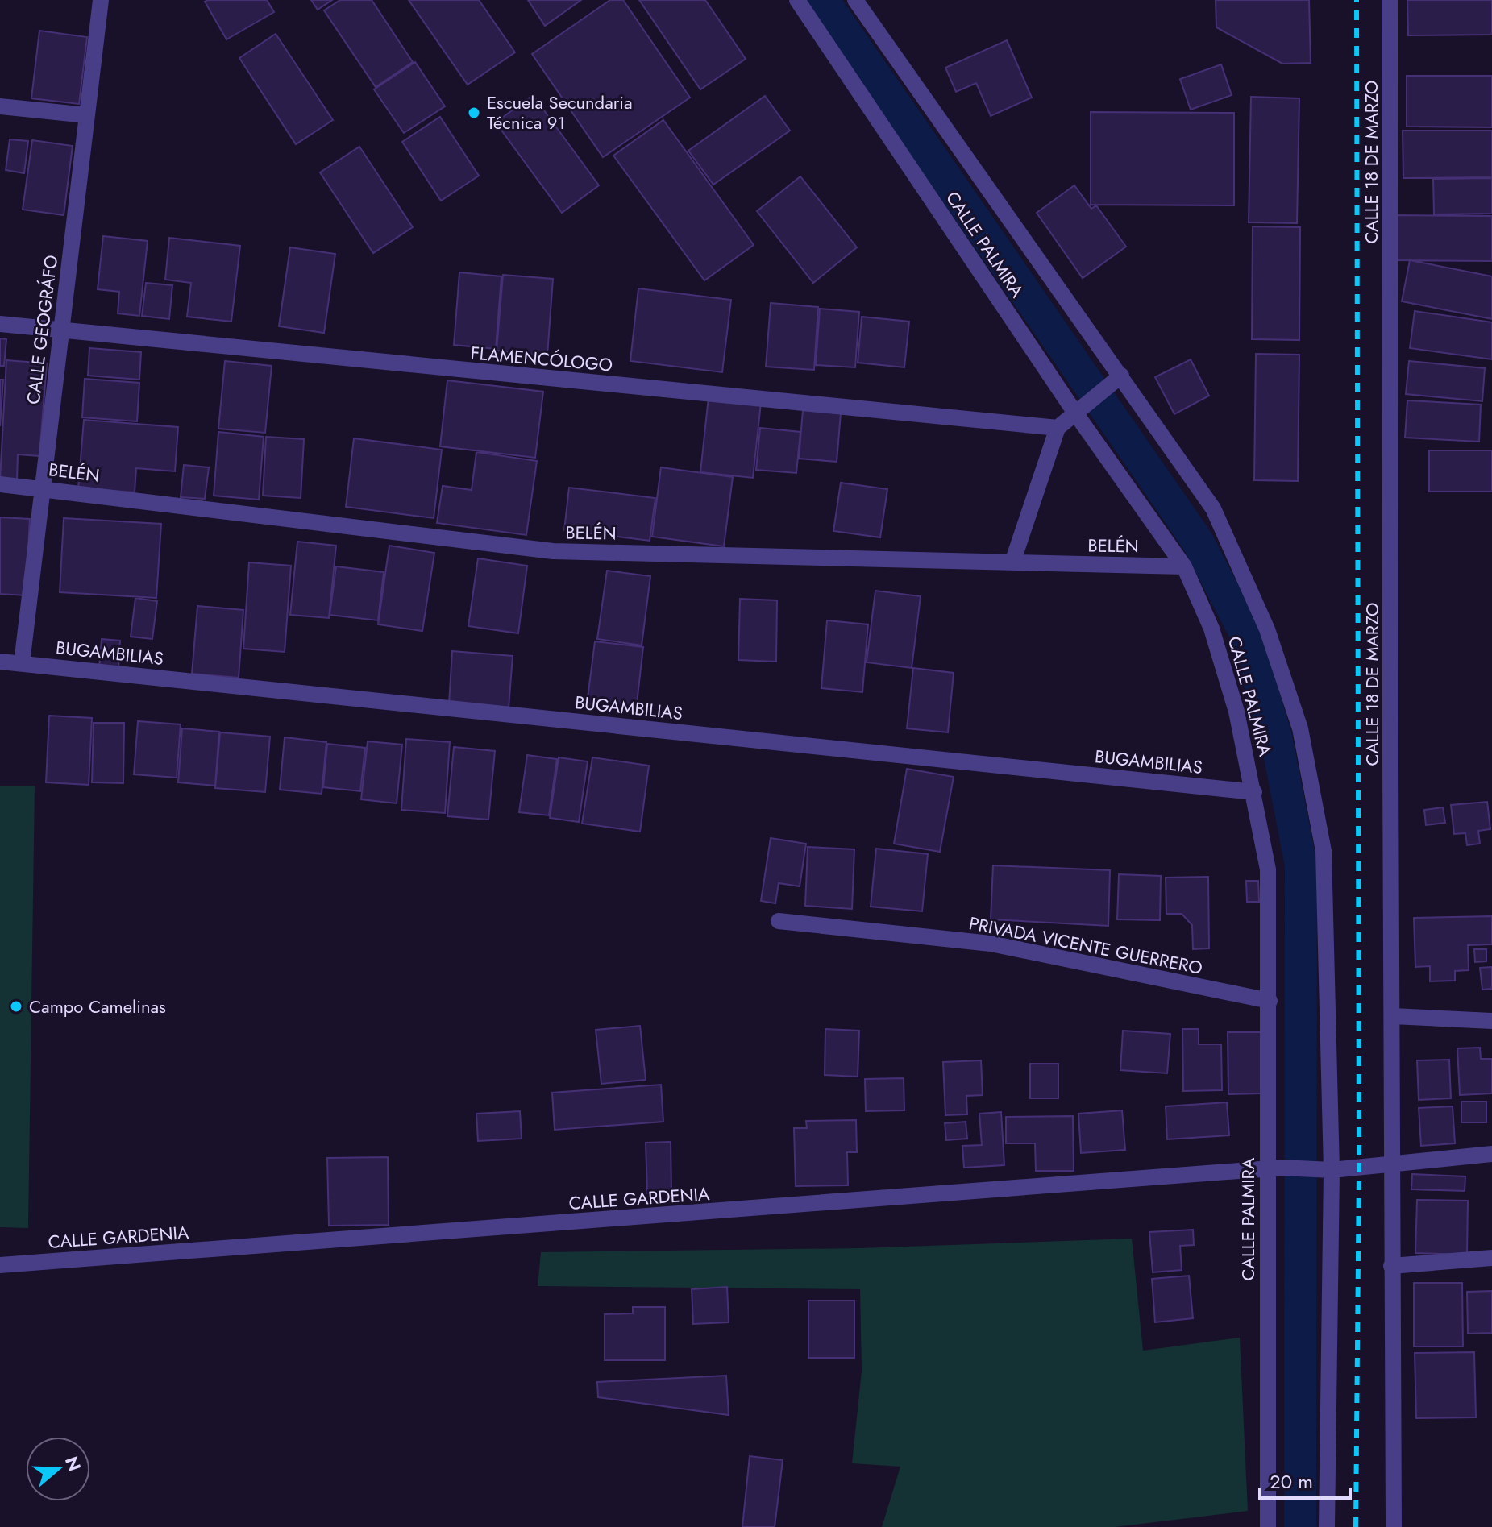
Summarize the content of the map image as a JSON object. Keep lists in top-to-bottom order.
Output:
{
  "streets": {
    "street": [
      "CALLE 18 DE MARZO",
      "CALLE PALMIRA",
      "CALLE GEOGRÁFO",
      "FLAMENCÓLOGO",
      "BELÉN",
      "BUGAMBILIAS",
      "PRIVADA VICENTE GUERRERO",
      "CALLE GARDENIA"
    ]
  },
  "crossings": [
    ["CALLE 18 DE MARZO", "CALLE GARDENIA"],
    ["CALLE PALMIRA", "BELÉN"],
    ["CALLE PALMIRA", "BUGAMBILIAS"],
    ["CALLE PALMIRA", "PRIVADA VICENTE GUERRERO"],
    ["CALLE PALMIRA", "CALLE GARDENIA"],
    ["CALLE GEOGRÁFO", "FLAMENCÓLOGO"],
    ["CALLE GEOGRÁFO", "BELÉN"],
    ["CALLE GEOGRÁFO", "BUGAMBILIAS"]
  ],
  "places": ["Escuela Secundaria Técnica 91", "Campo Camelinas"],
  "scale_bar": "20 m",
  "north": "right"
}
